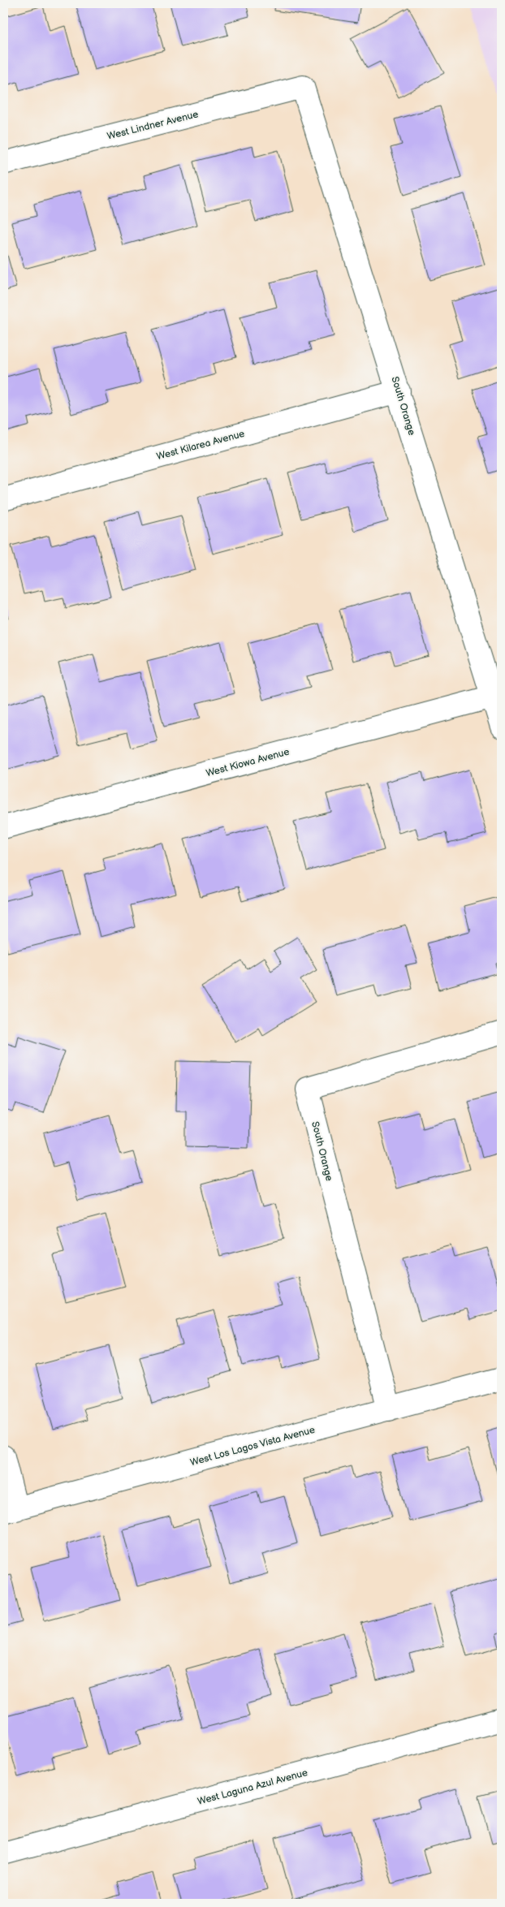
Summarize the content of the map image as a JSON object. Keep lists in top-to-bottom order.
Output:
{
  "streets": {
    "street": [
      "West Lindner Avenue",
      "South Orange",
      "West Kilarea Avenue",
      "West Kiowa Avenue",
      "West Los Lagos Vista Avenue",
      "West Laguna Azul Avenue"
    ]
  },
  "crossings": [
    ["West Lindner Avenue", "South Orange"],
    ["South Orange", "West Kilarea Avenue"],
    ["South Orange", "West Kiowa Avenue"],
    ["South Orange", "West Los Lagos Vista Avenue"]
  ]
}
